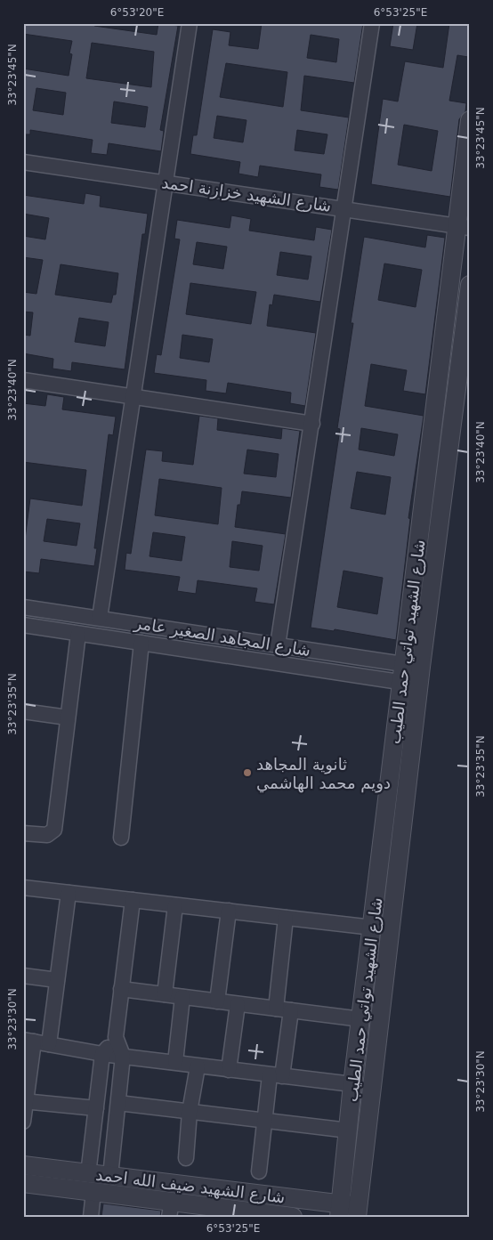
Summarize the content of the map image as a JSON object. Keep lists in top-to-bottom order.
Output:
{
  "streets": {
    "street": [
      "شارع الشهيد خزازنة احمد",
      "شارع المجاهد الصغير عامر",
      "شارع الشهيد تواتي حمد الطيب",
      "شارع الشهيد ضيف الله احمد"
    ]
  },
  "crossings": [
    ["شارع الشهيد خزازنة احمد", "شارع الشهيد تواتي حمد الطيب"],
    ["شارع المجاهد الصغير عامر", "شارع الشهيد تواتي حمد الطيب"],
    ["شارع الشهيد تواتي حمد الطيب", "شارع الشهيد ضيف الله احمد"]
  ],
  "places": ["ثانوية المجاهد دويم محمد الهاشمي"],
  "coordinates": [
    "6°53'20\"E",
    "6°53'25\"E",
    "33°23'45\"N",
    "33°23'40\"N",
    "33°23'35\"N",
    "33°23'30\"N"
  ]
}
